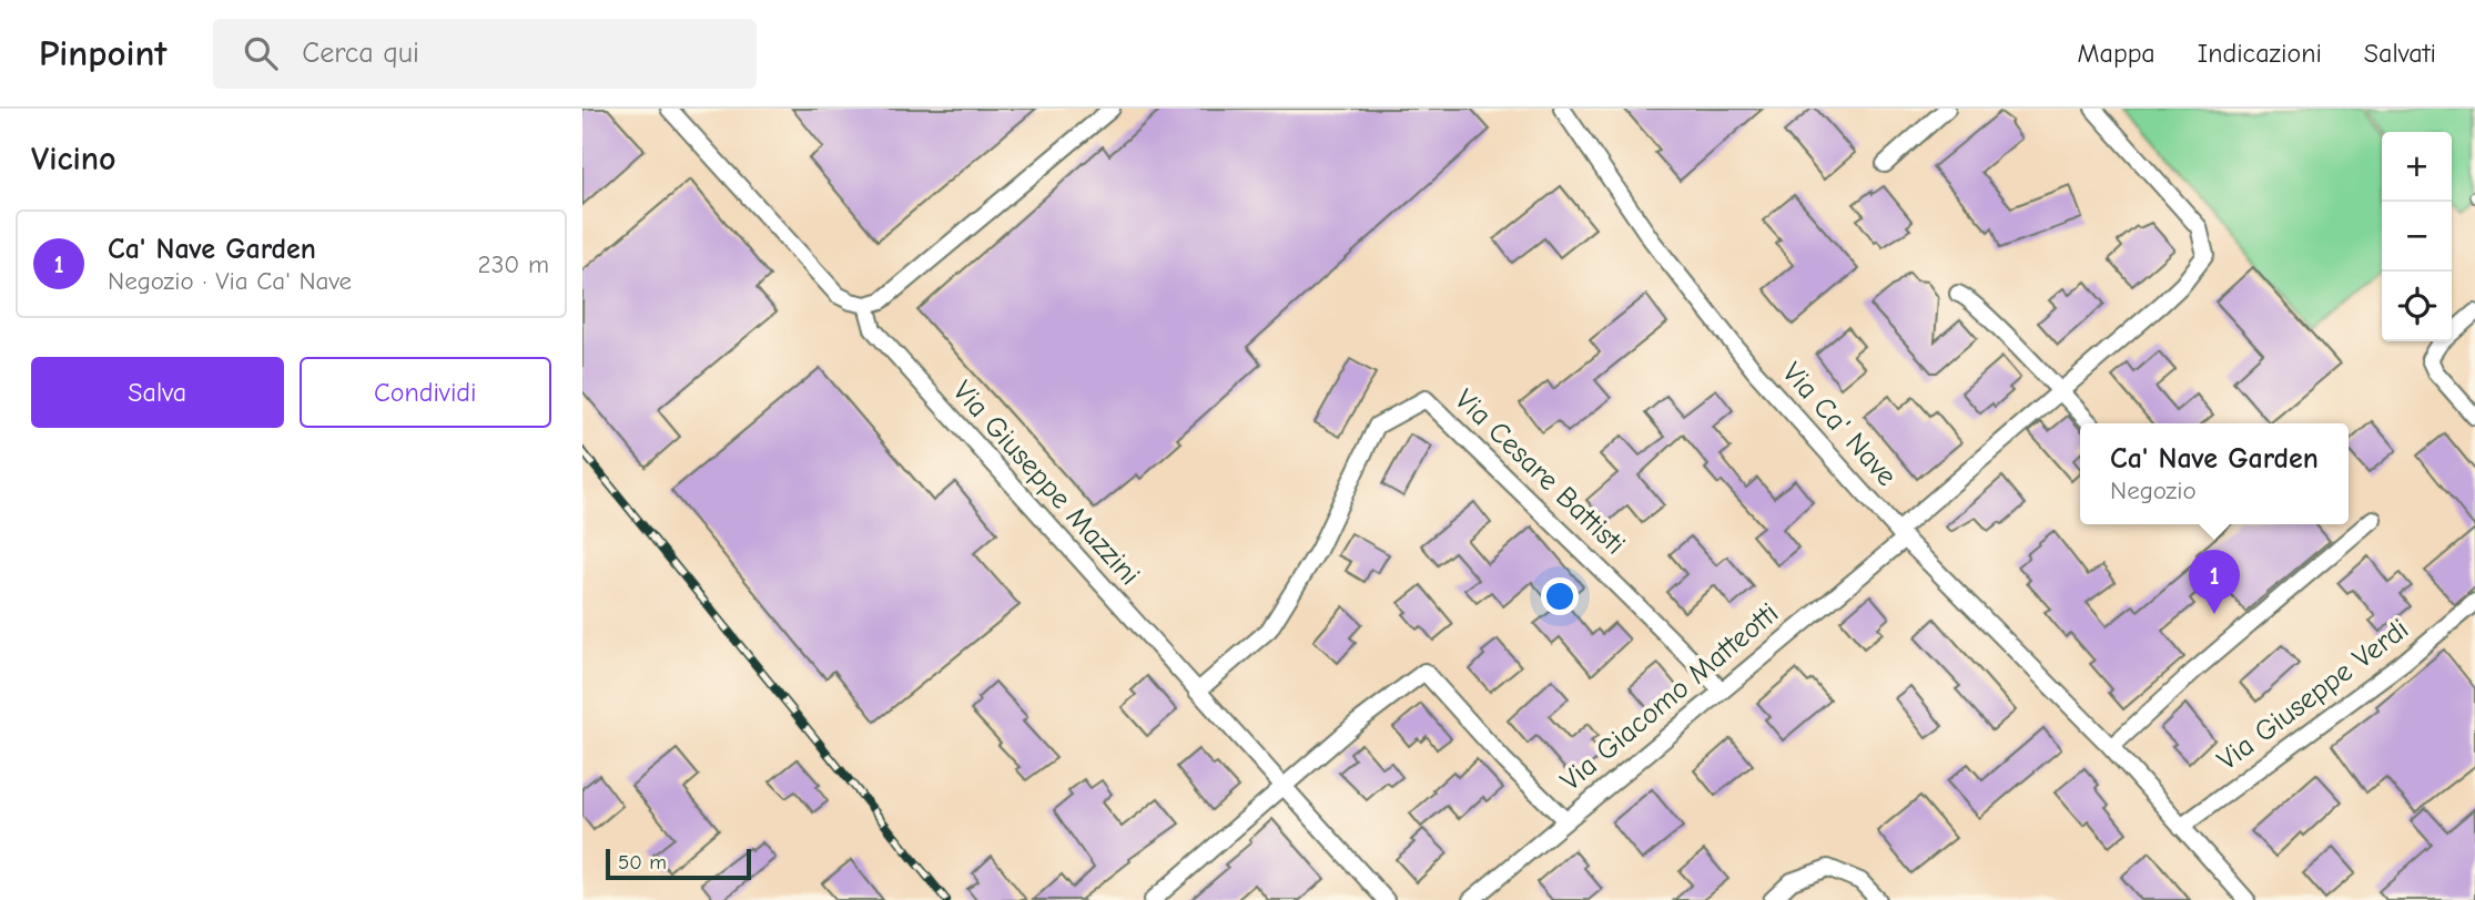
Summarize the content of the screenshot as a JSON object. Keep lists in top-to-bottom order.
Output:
{
  "streets": {
    "street": [
      "Via Ca' Nave",
      "Via Cesare Battisti",
      "Via Giuseppe Mazzini",
      "Via Giuseppe Verdi",
      "Via Giacomo Matteotti"
    ]
  },
  "crossings": [
    ["Via Ca' Nave", "Via Giuseppe Verdi"],
    ["Via Ca' Nave", "Via Giacomo Matteotti"],
    ["Via Cesare Battisti", "Via Giuseppe Mazzini"],
    ["Via Cesare Battisti", "Via Giacomo Matteotti"]
  ],
  "scale_bar": "50 m",
  "page": {
    "header": "Pinpoint",
    "search": "Cerca qui",
    "nav": ["Mappa", "Indicazioni", "Salvati"],
    "heading": "Vicino",
    "map_buttons": ["+", "−"],
    "list": [
      {
        "mark": "1",
        "name": "Ca' Nave Garden",
        "note": "Negozio · Via Ca' Nave",
        "value": "230 m"
      }
    ],
    "buttons": ["Salva", "Condividi"],
    "popup": ["Ca' Nave Garden", "Negozio"],
    "pins": "1",
    "scale": "50 m"
  }
}
